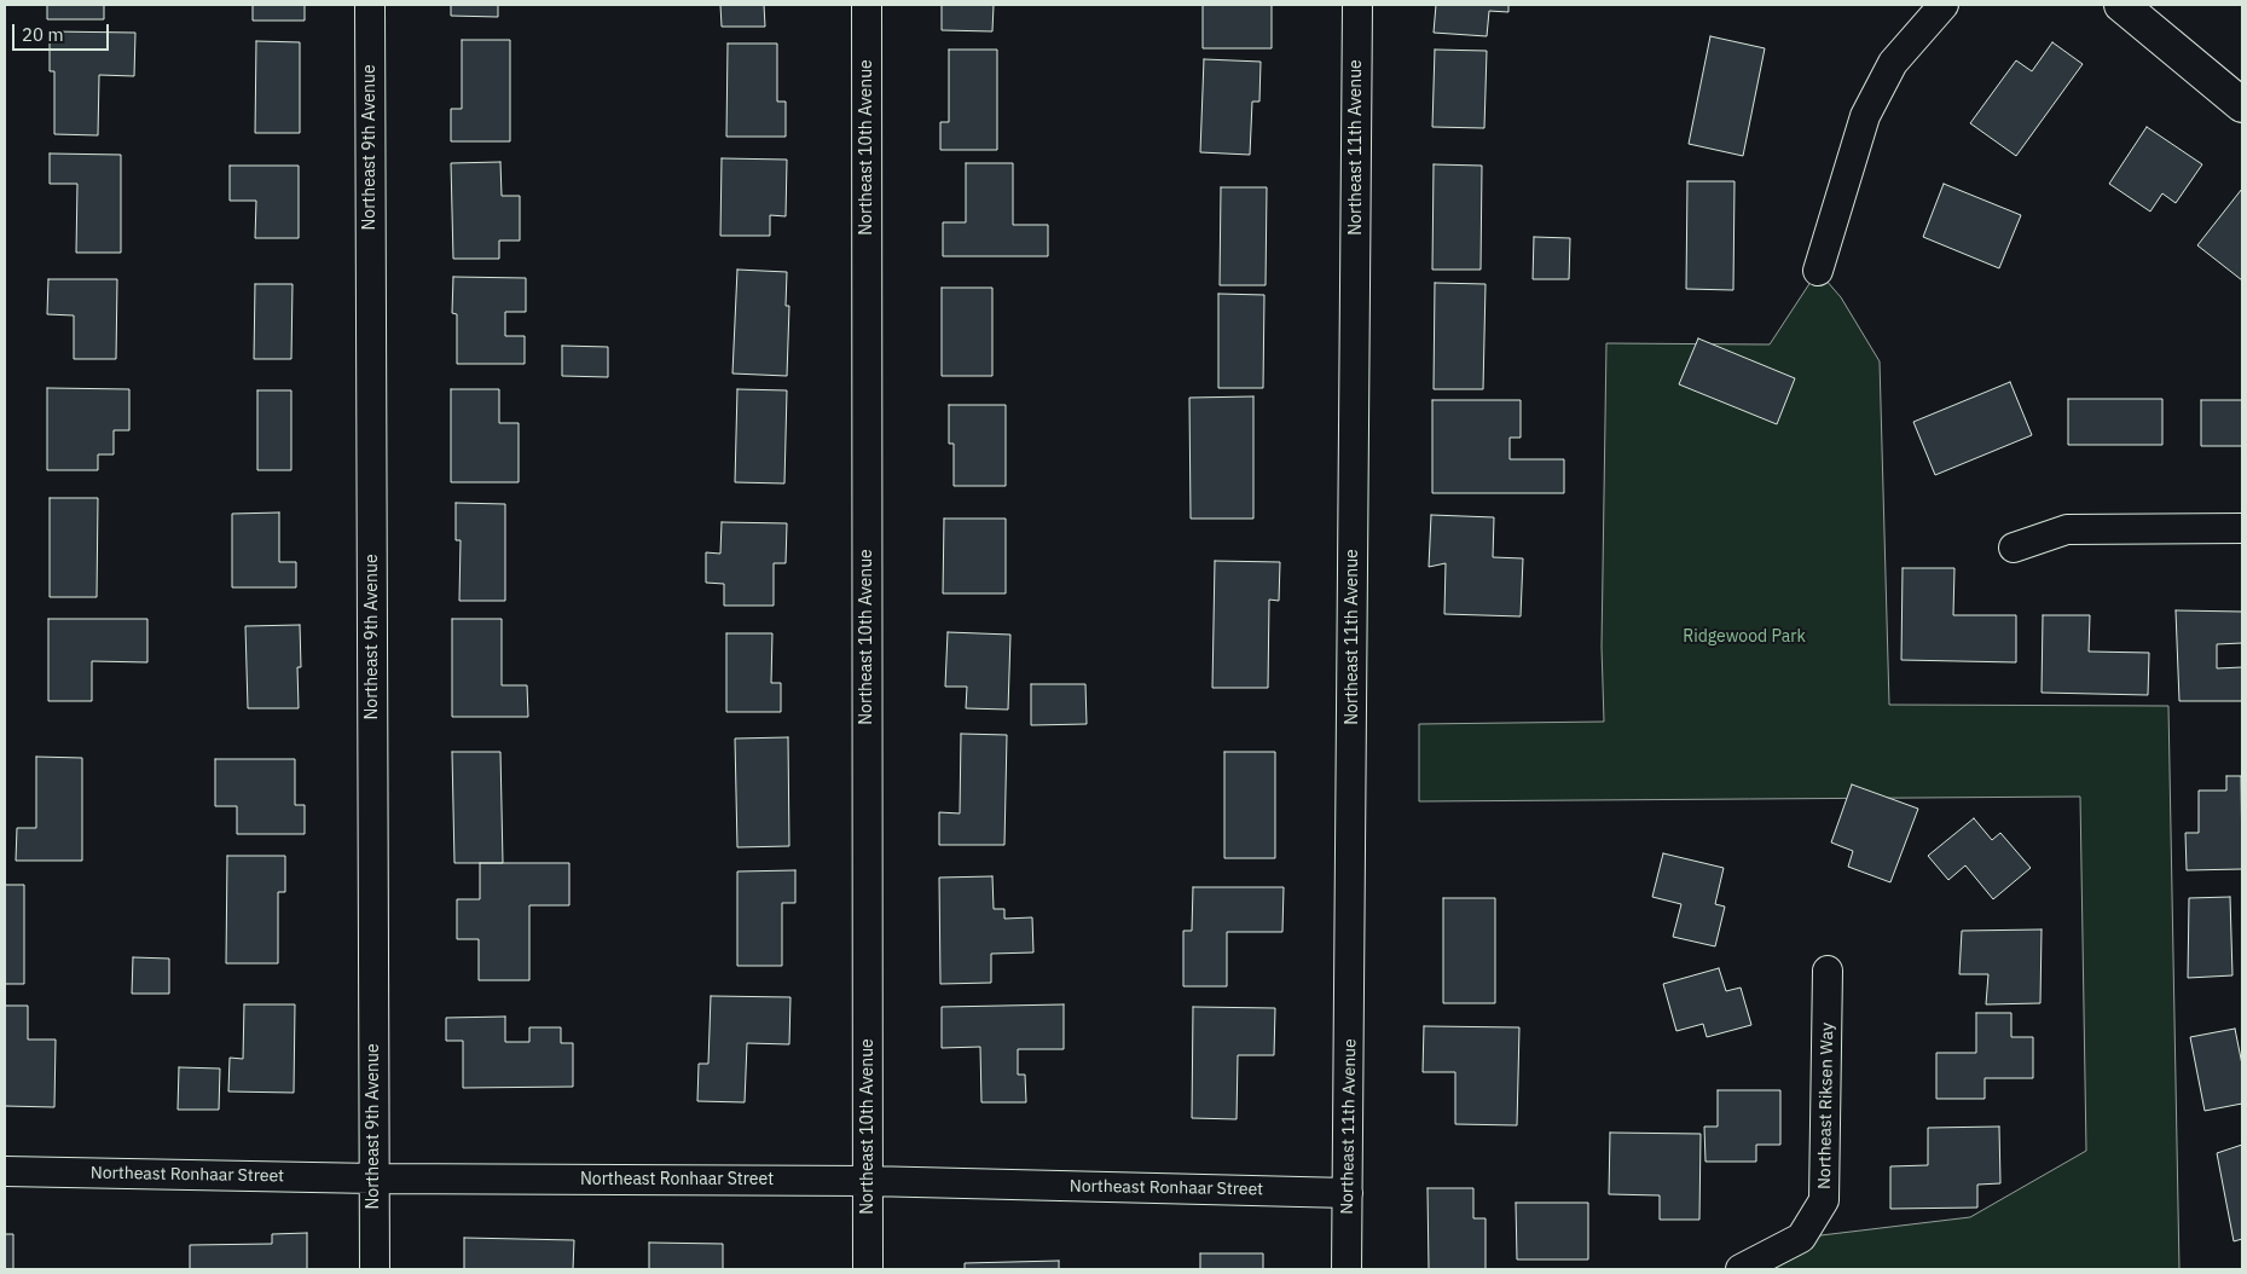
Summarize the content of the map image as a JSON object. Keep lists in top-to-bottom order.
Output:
{
  "streets": {
    "street": [
      "Northeast 9th Avenue",
      "Northeast 10th Avenue",
      "Northeast 11th Avenue",
      "Northeast Riksen Way",
      "Northeast Ronhaar Street"
    ]
  },
  "crossings": [
    ["Northeast 9th Avenue", "Northeast Ronhaar Street"],
    ["Northeast 10th Avenue", "Northeast Ronhaar Street"],
    ["Northeast 11th Avenue", "Northeast Ronhaar Street"]
  ],
  "parks": ["Ridgewood Park"],
  "scale_bar": "20 m"
}
